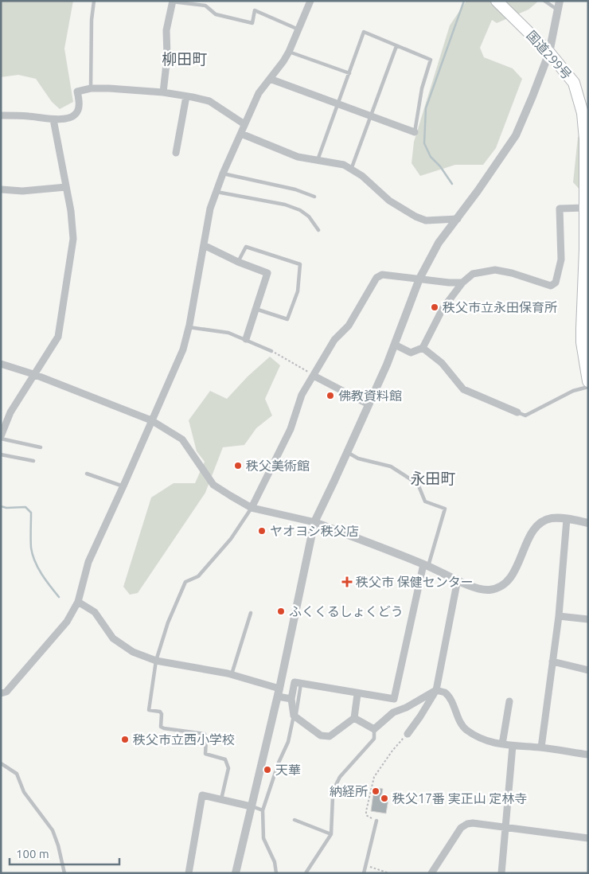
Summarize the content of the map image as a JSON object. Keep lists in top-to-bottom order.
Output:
{
  "streets": {
    "highway": ["国道299号"]
  },
  "districts": ["柳田町", "永田町"],
  "places": {
    "other": [
      "秩父市立永田保育所",
      "佛教資料館",
      "秩父美術館",
      "ヤオヨシ秩父店",
      "ふくくるしょくどう",
      "秩父市立西小学校",
      "天華",
      "納経所",
      "秩父17番 実正山 定林寺"
    ],
    "health": ["秩父市 保健センター"]
  },
  "scale_bar": "100 m"
}
